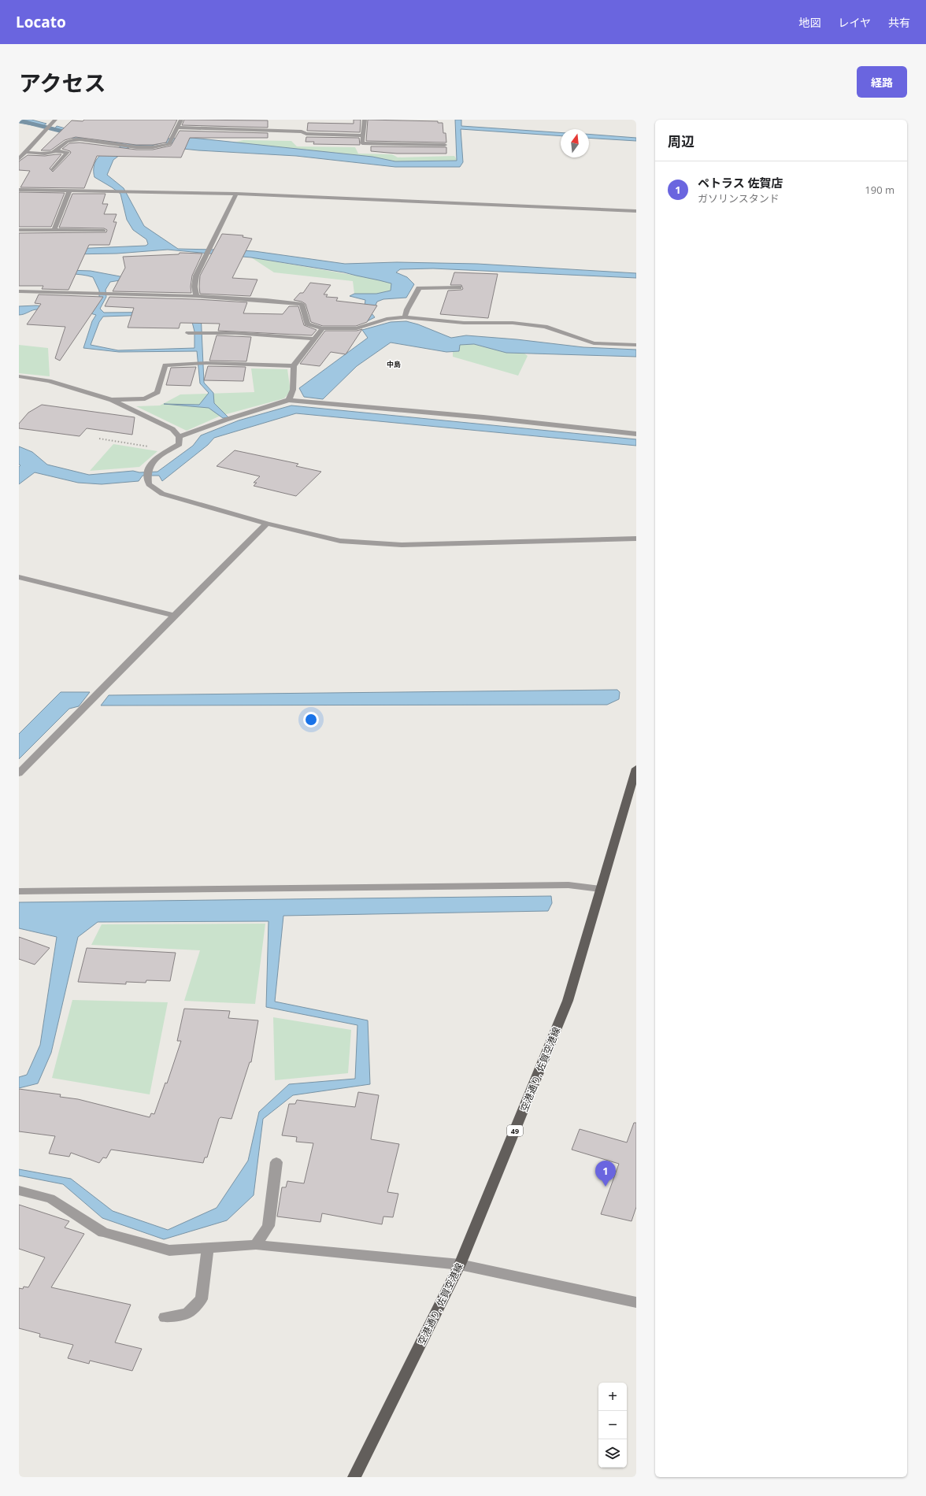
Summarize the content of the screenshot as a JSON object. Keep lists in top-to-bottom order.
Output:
{
  "streets": {
    "main road": ["空港通り, 佐賀空港線", "49"]
  },
  "districts": ["中島"],
  "north": "top",
  "page": {
    "header": "Locato",
    "nav": ["地図", "レイヤ", "共有"],
    "title": "アクセス",
    "buttons": "経路",
    "heading": "周辺",
    "list": [
      {
        "mark": "1",
        "name": "ペトラス 佐賀店",
        "note": "ガソリンスタンド",
        "value": "190 m"
      }
    ],
    "pins": "1",
    "map_buttons": ["+", "−"]
  }
}
